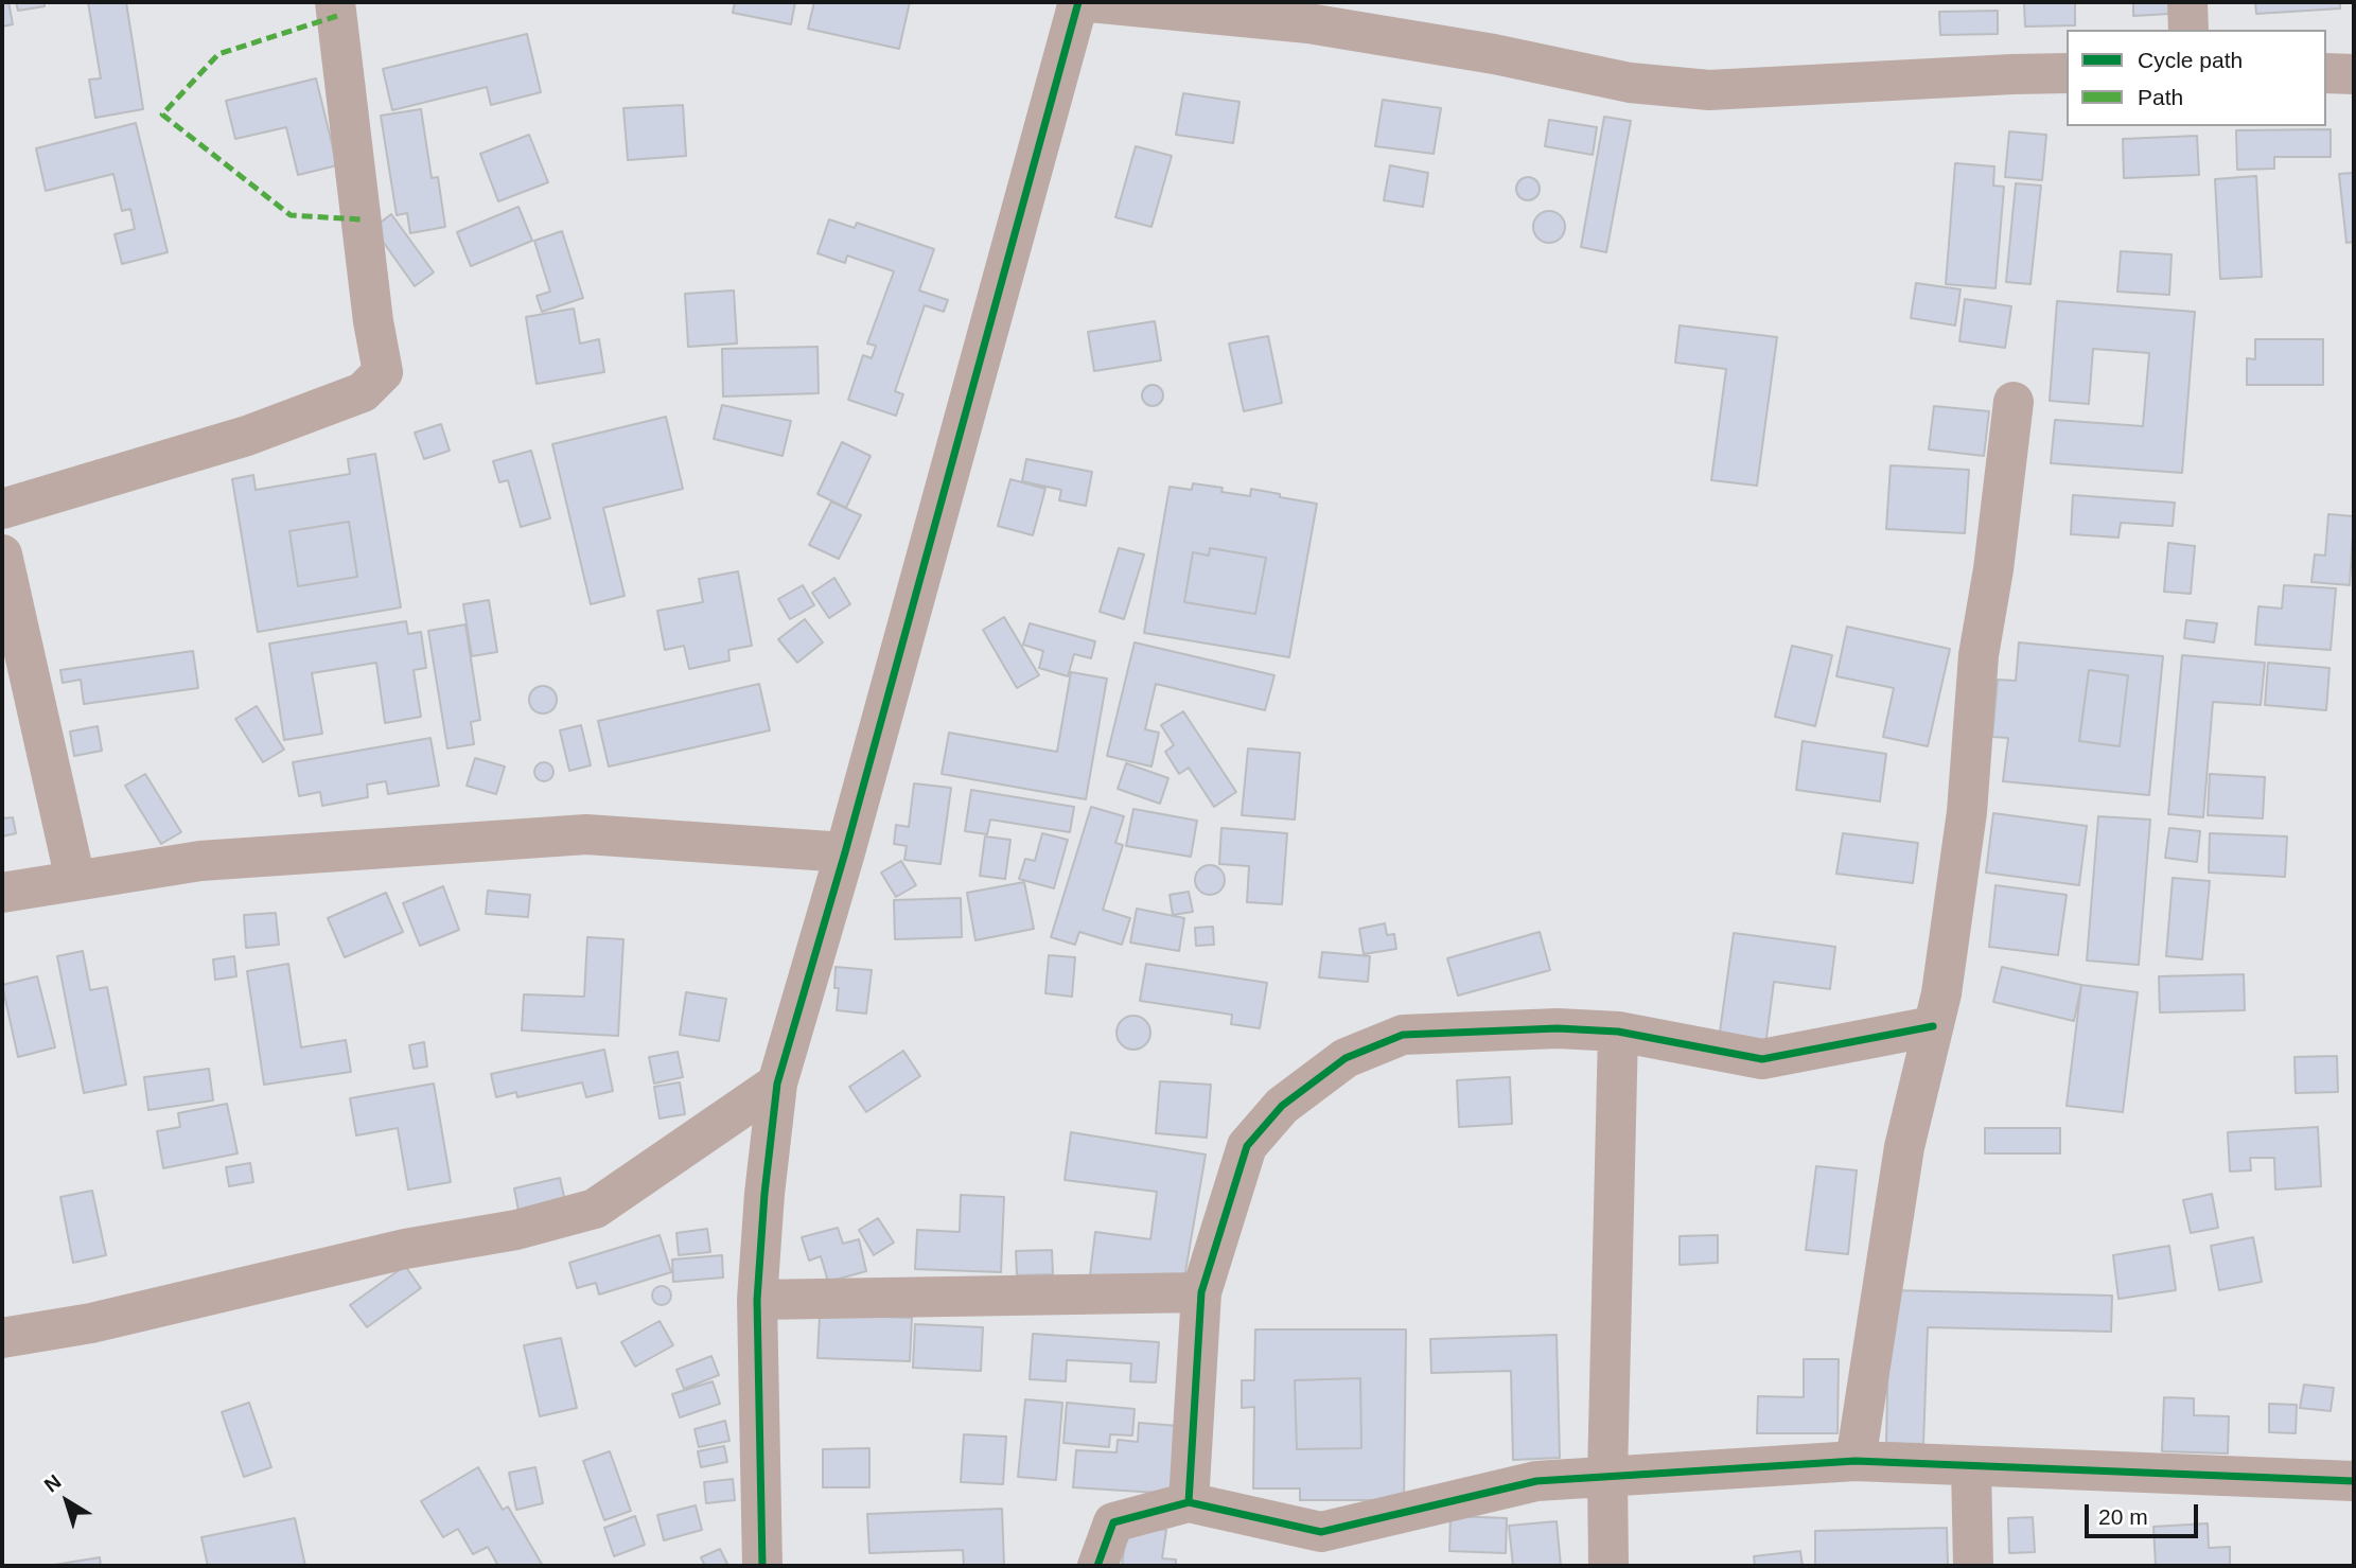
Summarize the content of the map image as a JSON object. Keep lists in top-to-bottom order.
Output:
{
  "legend": ["Cycle path", "Path"],
  "scale_bar": "20 m",
  "north": "top left"
}
